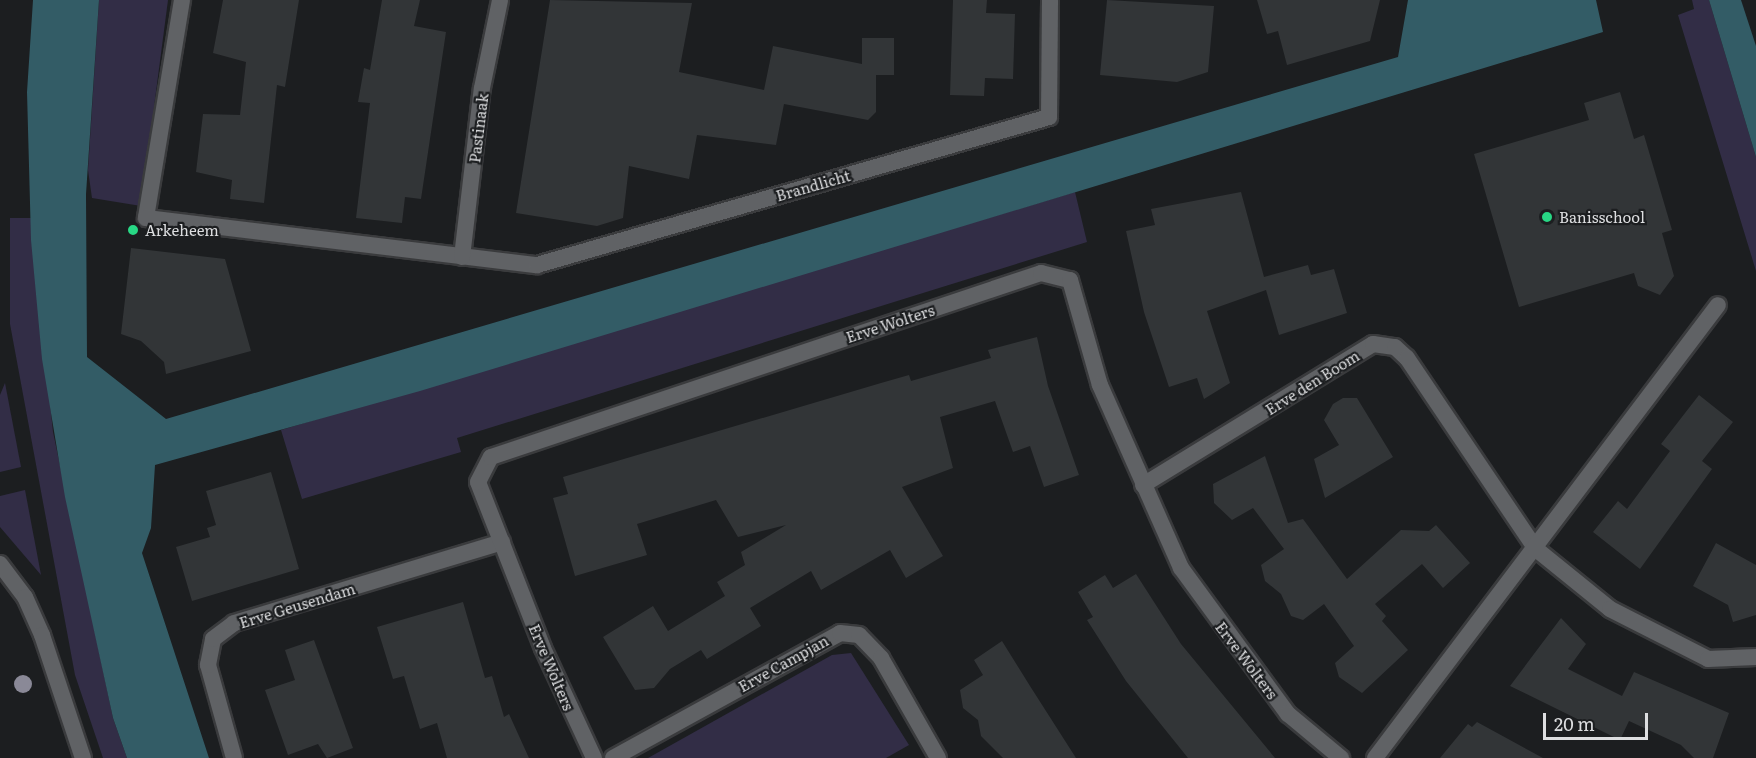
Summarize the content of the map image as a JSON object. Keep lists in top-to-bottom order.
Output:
{
  "streets": {
    "street": [
      "Pastinaak",
      "Brandlicht",
      "Erve Wolters",
      "Erve den Boom",
      "Erve Geusendam",
      "Erve Campjan"
    ]
  },
  "crossings": [
    ["Pastinaak", "Brandlicht"],
    ["Erve Wolters", "Erve den Boom"],
    ["Erve Wolters", "Erve Geusendam"]
  ],
  "places": ["Banisschool", "Arkeheem"],
  "scale_bar": "20 m"
}
